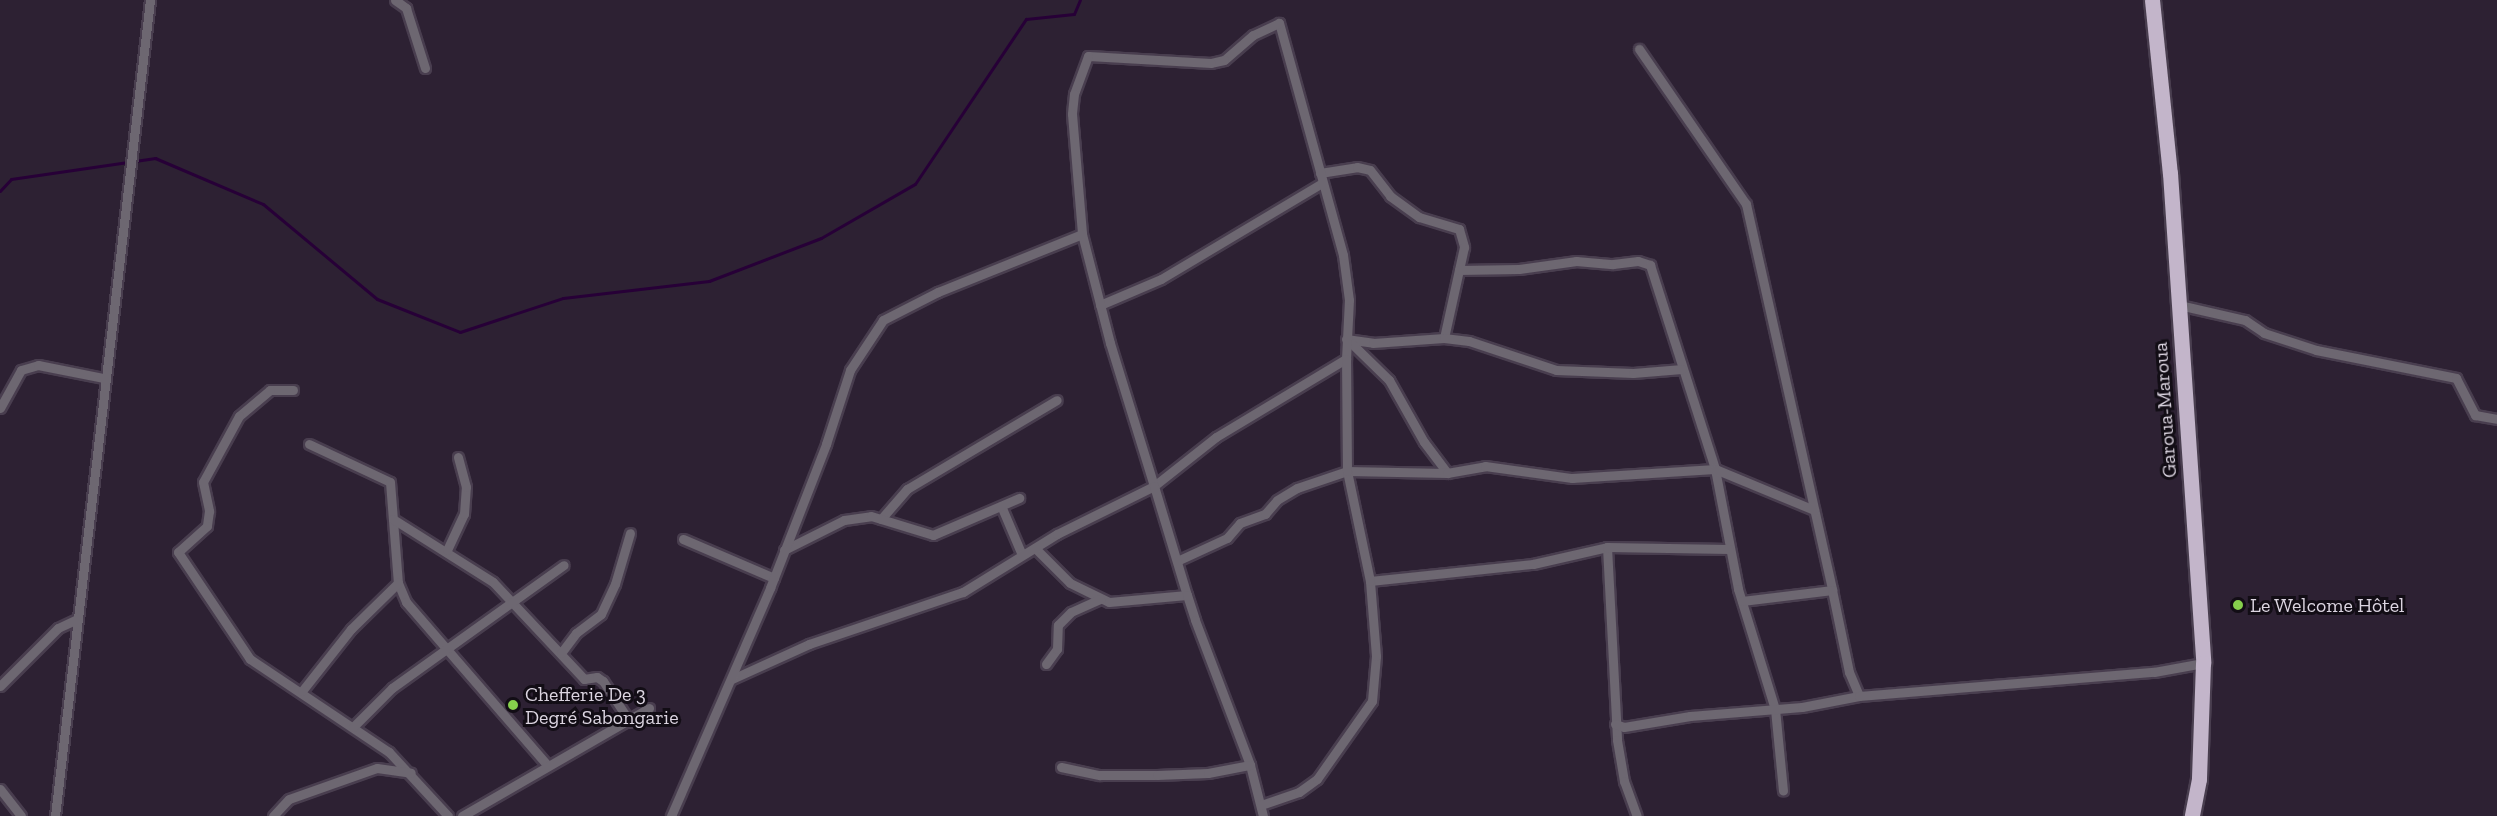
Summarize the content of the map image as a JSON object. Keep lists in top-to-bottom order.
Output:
{
  "streets": {
    "highway": ["Garoua-Maroua"]
  },
  "places": ["Le Welcome Hôtel", "Chefferie De 3 Degré Sabongarie"]
}
